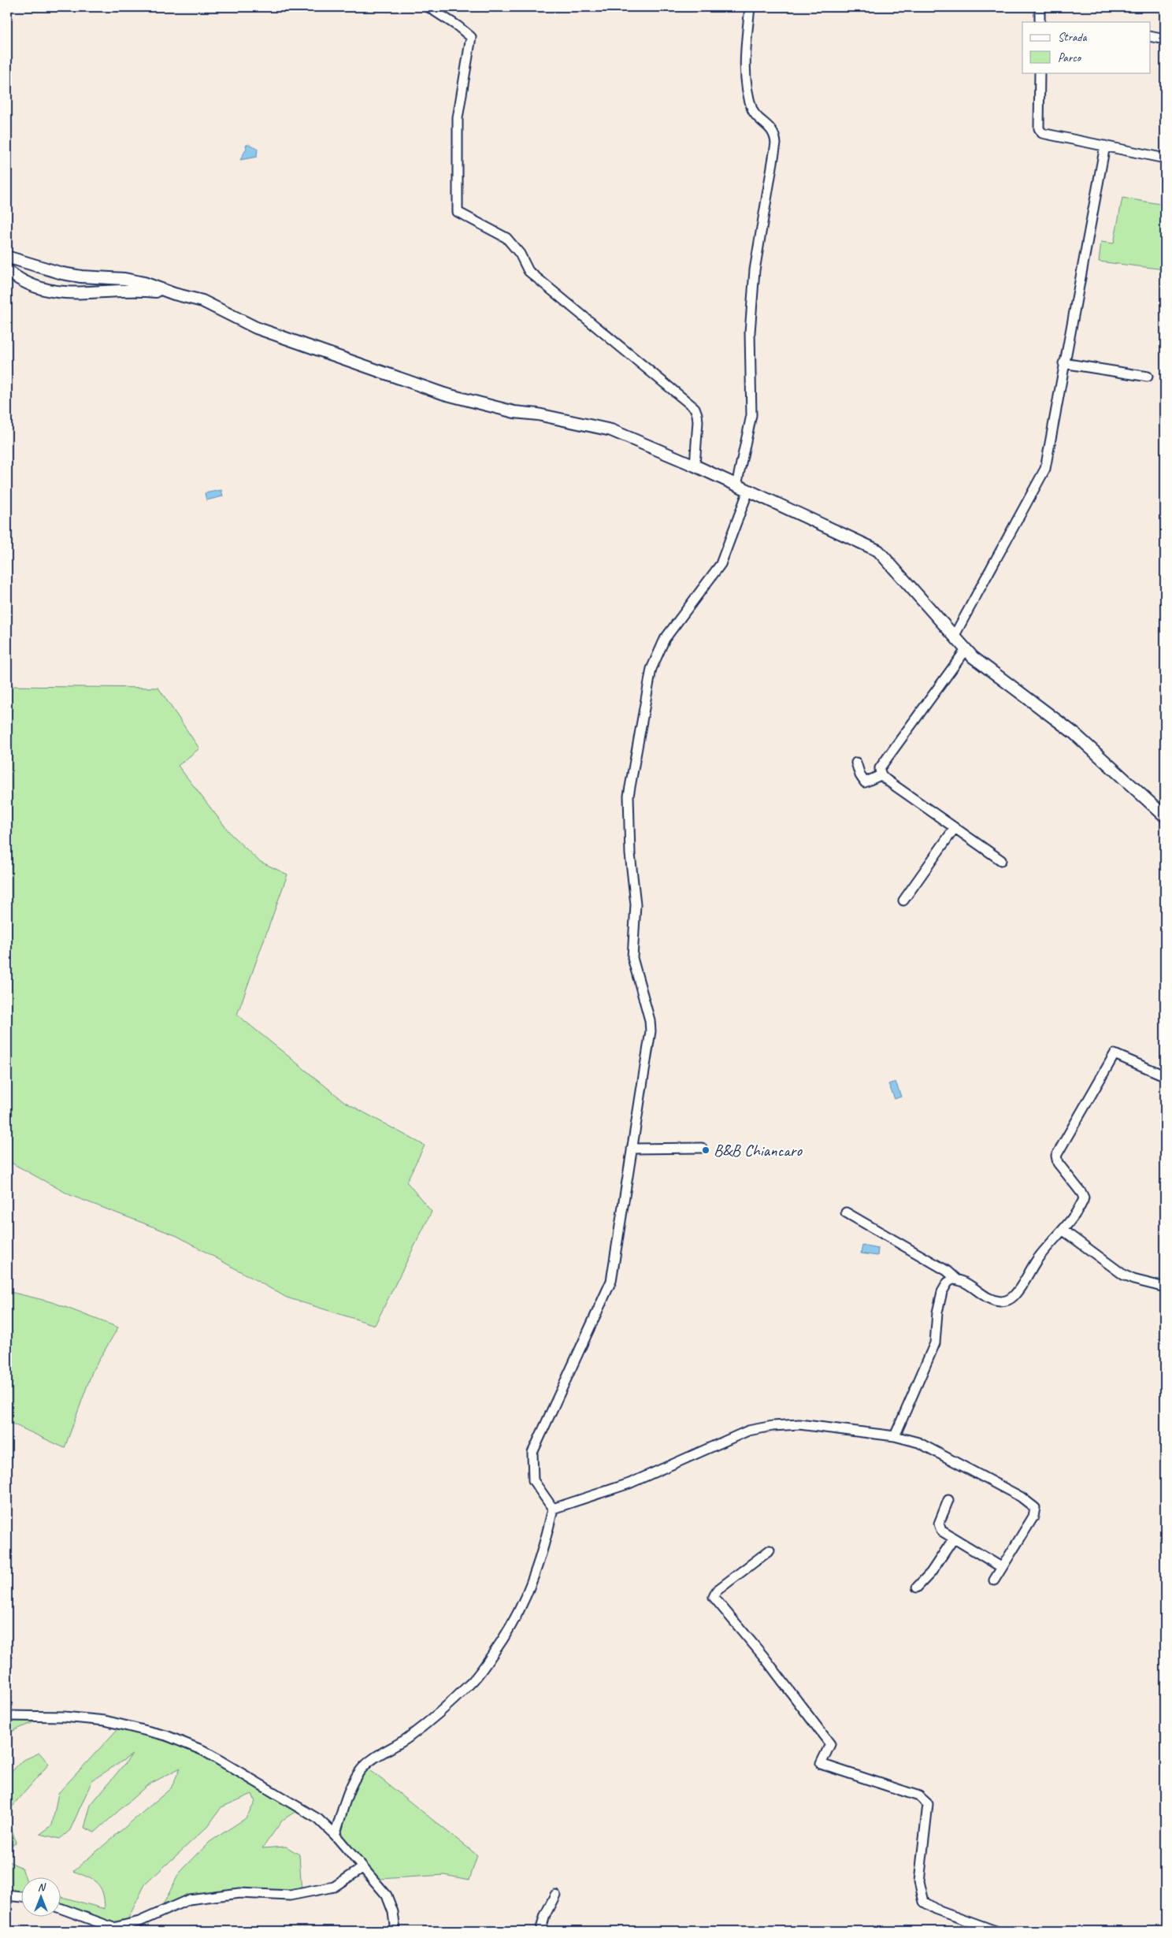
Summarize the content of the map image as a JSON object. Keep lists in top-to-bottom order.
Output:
{
  "places": ["B&B Chiancaro"],
  "legend": ["Strada", "Parco"],
  "north": "top"
}
